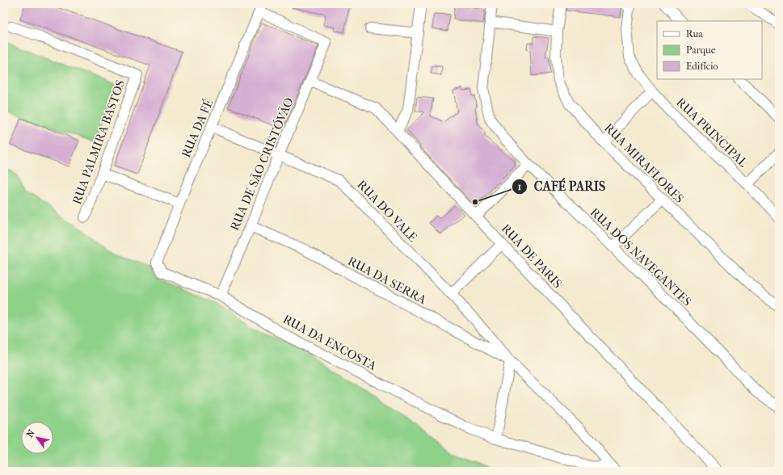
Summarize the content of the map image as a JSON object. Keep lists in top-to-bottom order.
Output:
{
  "streets": {
    "street": [
      "RUA DA FÉ",
      "RUA PRINCIPAL",
      "RUA PALMIRA BASTOS",
      "RUA MIRAFLORES",
      "RUA DE SÃO CRISTÓVÃO",
      "RUA DO VALE",
      "RUA DE PARIS",
      "RUA DOS NAVEGANTES",
      "RUA DA SERRA",
      "RUA DA ENCOSTA"
    ]
  },
  "crossings": [
    ["RUA DA FÉ", "RUA DE SÃO CRISTÓVÃO"],
    ["RUA DA FÉ", "RUA DO VALE"],
    ["RUA DA FÉ", "RUA DA ENCOSTA"],
    ["RUA DE SÃO CRISTÓVÃO", "RUA DO VALE"],
    ["RUA DE SÃO CRISTÓVÃO", "RUA DE PARIS"],
    ["RUA DE SÃO CRISTÓVÃO", "RUA DA SERRA"],
    ["RUA DE SÃO CRISTÓVÃO", "RUA DA ENCOSTA"],
    ["RUA DO VALE", "RUA DA SERRA"]
  ],
  "places": ["CAFÉ PARIS"],
  "legend": ["Rua", "Parque", "Edifício"],
  "north": "top left"
}
